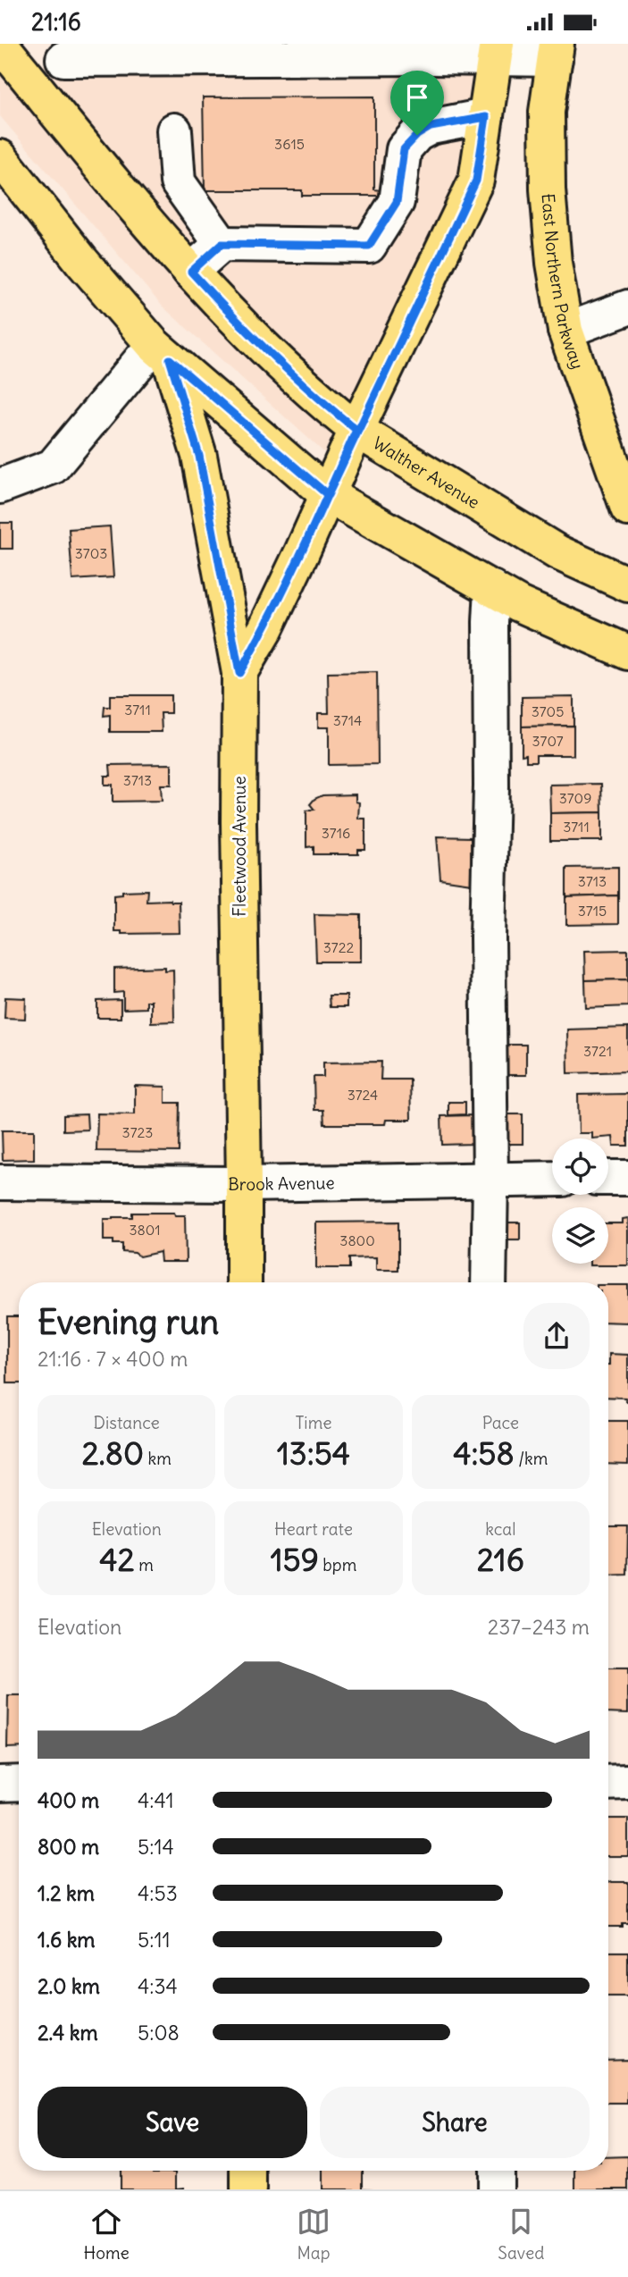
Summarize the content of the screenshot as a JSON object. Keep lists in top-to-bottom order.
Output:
{
  "streets": {
    "main road": ["East Northern Parkway", "Walther Avenue", "Fleetwood Avenue"],
    "street": ["Brook Avenue"]
  },
  "crossings": [
    ["Walther Avenue", "Fleetwood Avenue"],
    ["Fleetwood Avenue", "Brook Avenue"]
  ],
  "house_numbers": [
    "3615",
    "3703",
    "3711",
    "3705",
    "3714",
    "3707",
    "3713",
    "3709",
    "3711",
    "3716",
    "3713",
    "3715",
    "3722",
    "3721",
    "3724",
    "3723",
    "3801",
    "3800"
  ],
  "page": {
    "status": "21:16",
    "heading": ["Evening run", "21:16 · 7 × 400 m"],
    "stats": [
      ["Distance", "2.80 km"],
      ["Time", "13:54"],
      ["Pace", "4:58 /km"],
      ["Elevation", "42 m"],
      ["Heart rate", "159 bpm"],
      ["kcal", "216"]
    ],
    "chart": ["Elevation", "237–243 m"],
    "list": [
      {
        "name": "400 m",
        "note": "4:41"
      },
      {
        "name": "800 m",
        "note": "5:14"
      },
      {
        "name": "1.2 km",
        "note": "4:53"
      },
      {
        "name": "1.6 km",
        "note": "5:11"
      },
      {
        "name": "2.0 km",
        "note": "4:34"
      },
      {
        "name": "2.4 km",
        "note": "5:08"
      }
    ],
    "buttons": ["Save", "Share"],
    "tabs": ["Home", "Map", "Saved"]
  }
}
